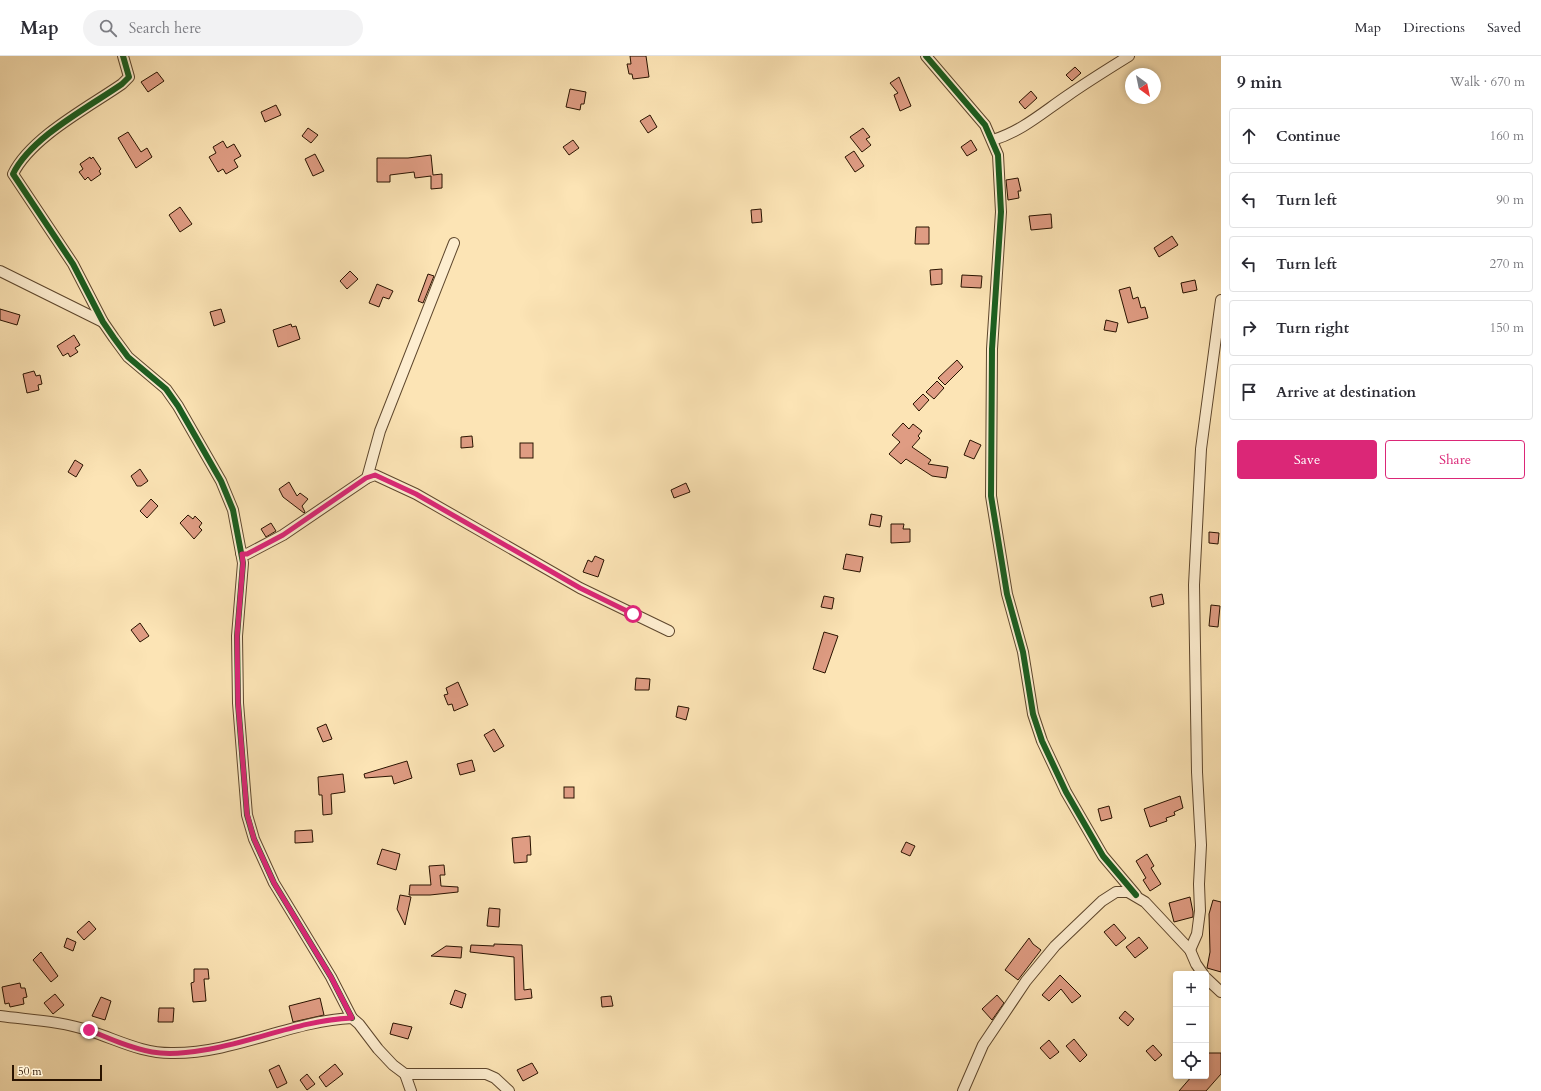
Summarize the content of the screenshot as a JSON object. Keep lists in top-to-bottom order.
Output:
{
  "scale_bar": "50 m",
  "north": "bottom right",
  "page": {
    "header": "Map",
    "search": "Search here",
    "nav": ["Map", "Directions", "Saved"],
    "heading": ["9 min", "Walk · 670 m"],
    "list": [
      ["Continue", "160 m"],
      ["Turn left", "90 m"],
      ["Turn left", "270 m"],
      ["Turn right", "150 m"],
      "Arrive at destination"
    ],
    "buttons": ["Save", "Share"],
    "map_buttons": ["+", "−"],
    "scale": "50 m"
  }
}
